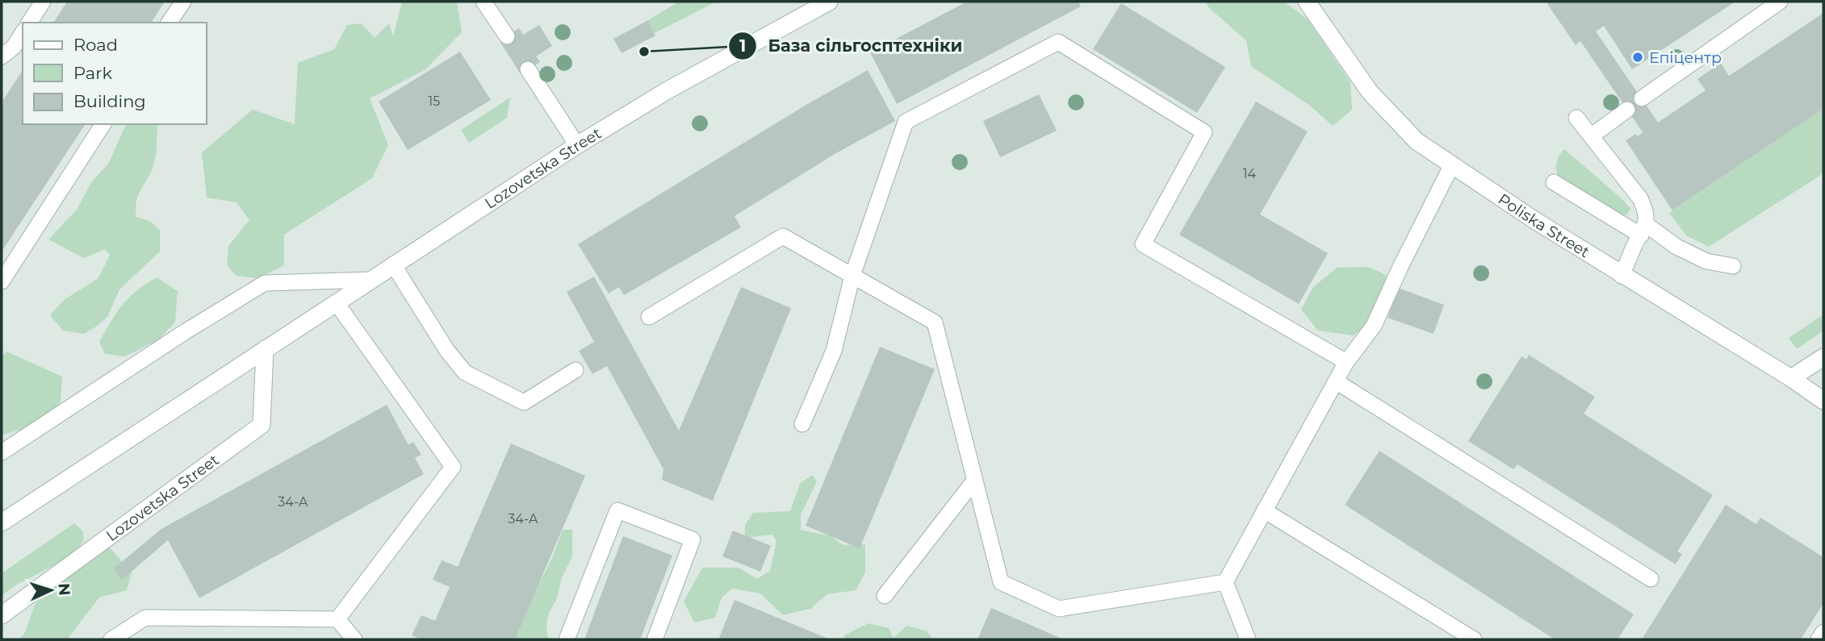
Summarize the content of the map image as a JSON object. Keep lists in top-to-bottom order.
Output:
{
  "streets": {
    "street": ["Lozovetska Street", "Poliska Street"]
  },
  "places": ["База сільгосптехніки", "Епіцентр"],
  "house_numbers": [
    "15",
    "14",
    "34-А",
    "34-А"
  ],
  "legend": ["Road", "Park", "Building"],
  "north": "right"
}
